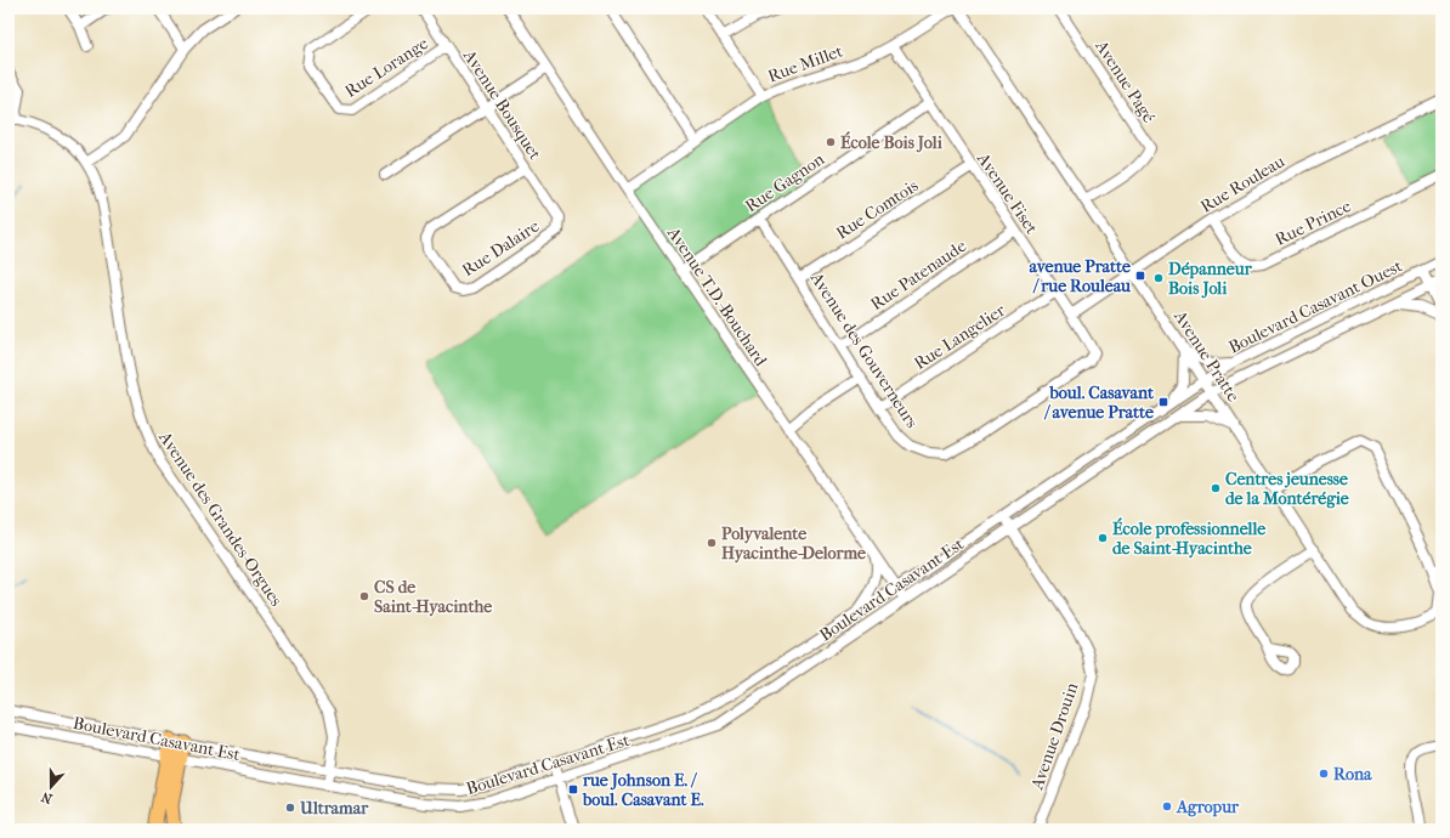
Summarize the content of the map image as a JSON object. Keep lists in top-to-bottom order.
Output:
{
  "streets": {
    "street": [
      "Rue Millet",
      "Rue Lorange",
      "Avenue Pagé",
      "Avenue Bousquet",
      "Rue Gagnon",
      "Rue Rouleau",
      "Avenue Fiset",
      "Rue Comtois",
      "Rue Prince",
      "Rue Dalaire",
      "Rue Patenaude",
      "Avenue T.D.-Bouchard",
      "Boulevard Casavant Ouest",
      "Rue Langelier",
      "Avenue des Gouverneurs",
      "Avenue Pratte",
      "Avenue des Grandes-Orgues",
      "Boulevard Casavant Est",
      "Avenue Drouin"
    ]
  },
  "crossings": [
    ["Rue Millet", "Avenue Fiset"],
    ["Rue Millet", "Avenue T.D.-Bouchard"],
    ["Rue Lorange", "Avenue Bousquet"],
    ["Avenue Pagé", "Avenue Pratte"],
    ["Avenue Bousquet", "Rue Dalaire"],
    ["Rue Gagnon", "Avenue Fiset"],
    ["Rue Gagnon", "Avenue T.D.-Bouchard"],
    ["Rue Gagnon", "Avenue des Gouverneurs"],
    ["Rue Rouleau", "Avenue Fiset"],
    ["Rue Rouleau", "Rue Prince"],
    ["Rue Rouleau", "Avenue Pratte"],
    ["Avenue Fiset", "Rue Comtois"],
    ["Avenue Fiset", "Rue Patenaude"],
    ["Avenue Fiset", "Rue Langelier"],
    ["Avenue Fiset", "Avenue des Gouverneurs"],
    ["Rue Comtois", "Avenue des Gouverneurs"],
    ["Rue Patenaude", "Avenue des Gouverneurs"],
    ["Avenue T.D.-Bouchard", "Boulevard Casavant Est"],
    ["Boulevard Casavant Ouest", "Avenue Pratte"],
    ["Boulevard Casavant Ouest", "Boulevard Casavant Est"],
    ["Rue Langelier", "Avenue des Gouverneurs"],
    ["Avenue Pratte", "Boulevard Casavant Est"],
    ["Avenue des Grandes-Orgues", "Boulevard Casavant Est"],
    ["Boulevard Casavant Est", "Avenue Drouin"]
  ],
  "places": {
    "other": [
      "École Bois Joli",
      "Dépanneur Bois Joli",
      "Centres jeunesse de la Montérégie",
      "École professionnelle de Saint-Hyacinthe",
      "Polyvalente Hyacinthe-Delorme",
      "CS de Saint-Hyacinthe",
      "Rona",
      "Agropur",
      "Ultramar"
    ],
    "transit": ["avenue Pratte / rue Rouleau", "boul. Casavant / avenue Pratte", "rue Johnson E. / boul. Casavant E."]
  },
  "north": "bottom"
}
